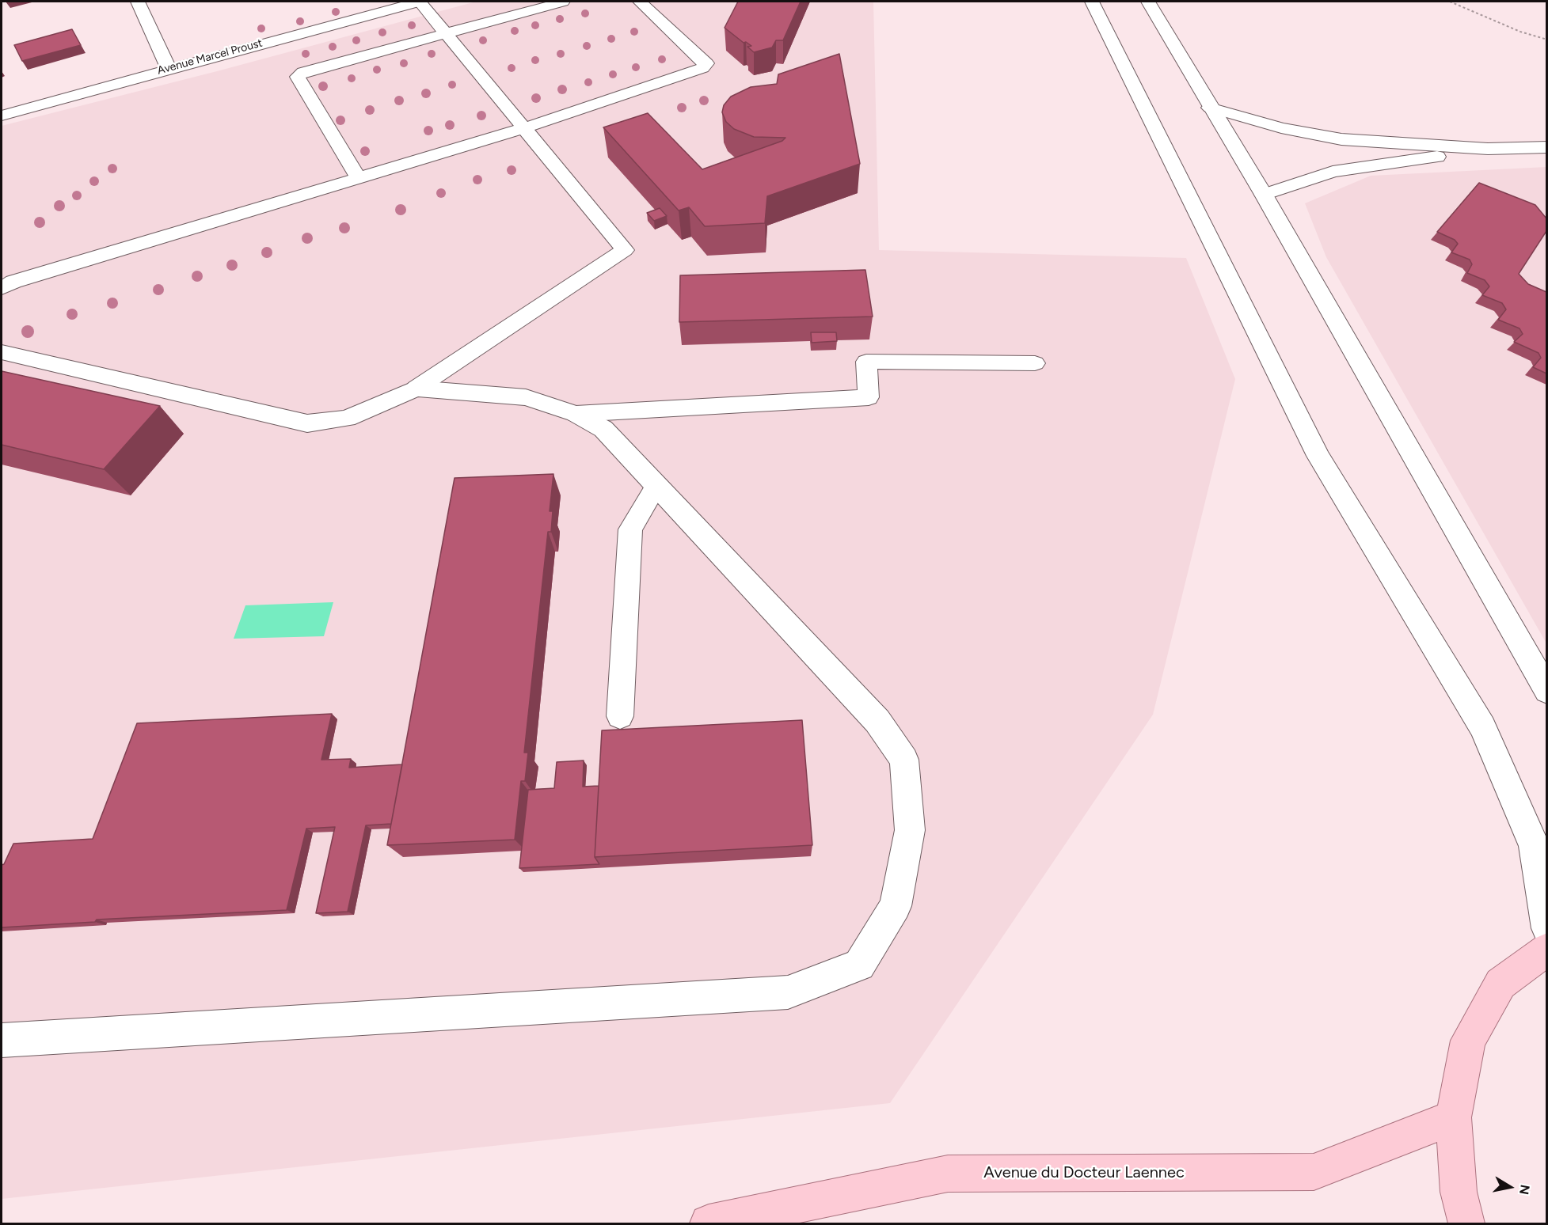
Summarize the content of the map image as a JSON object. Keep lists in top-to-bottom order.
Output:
{
  "streets": {
    "main road": ["Avenue du Docteur Laennec"],
    "street": ["Avenue Marcel Proust"]
  },
  "north": "right"
}
